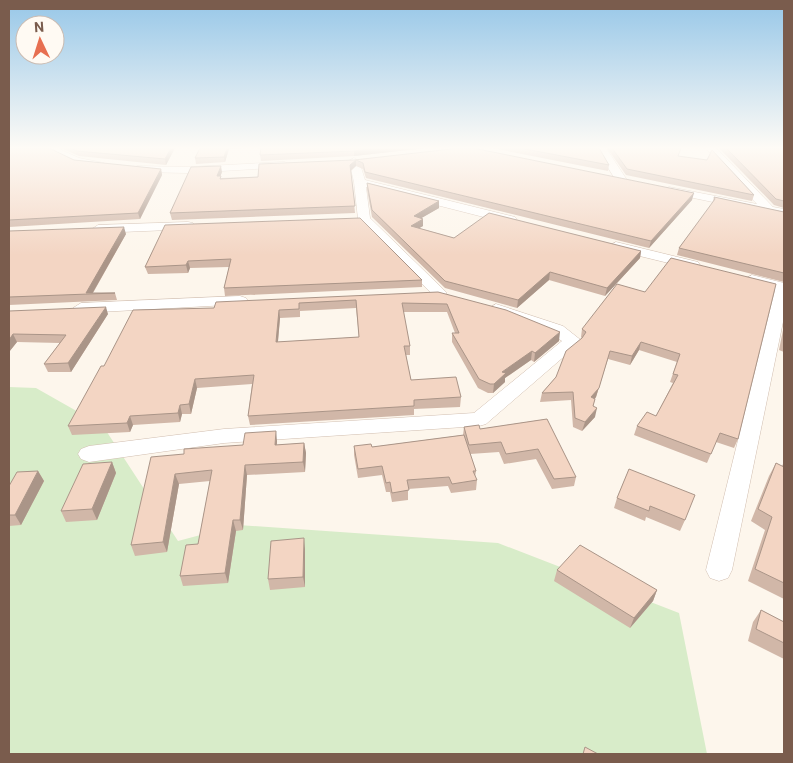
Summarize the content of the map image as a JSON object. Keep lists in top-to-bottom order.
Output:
{
  "north": "top"
}
